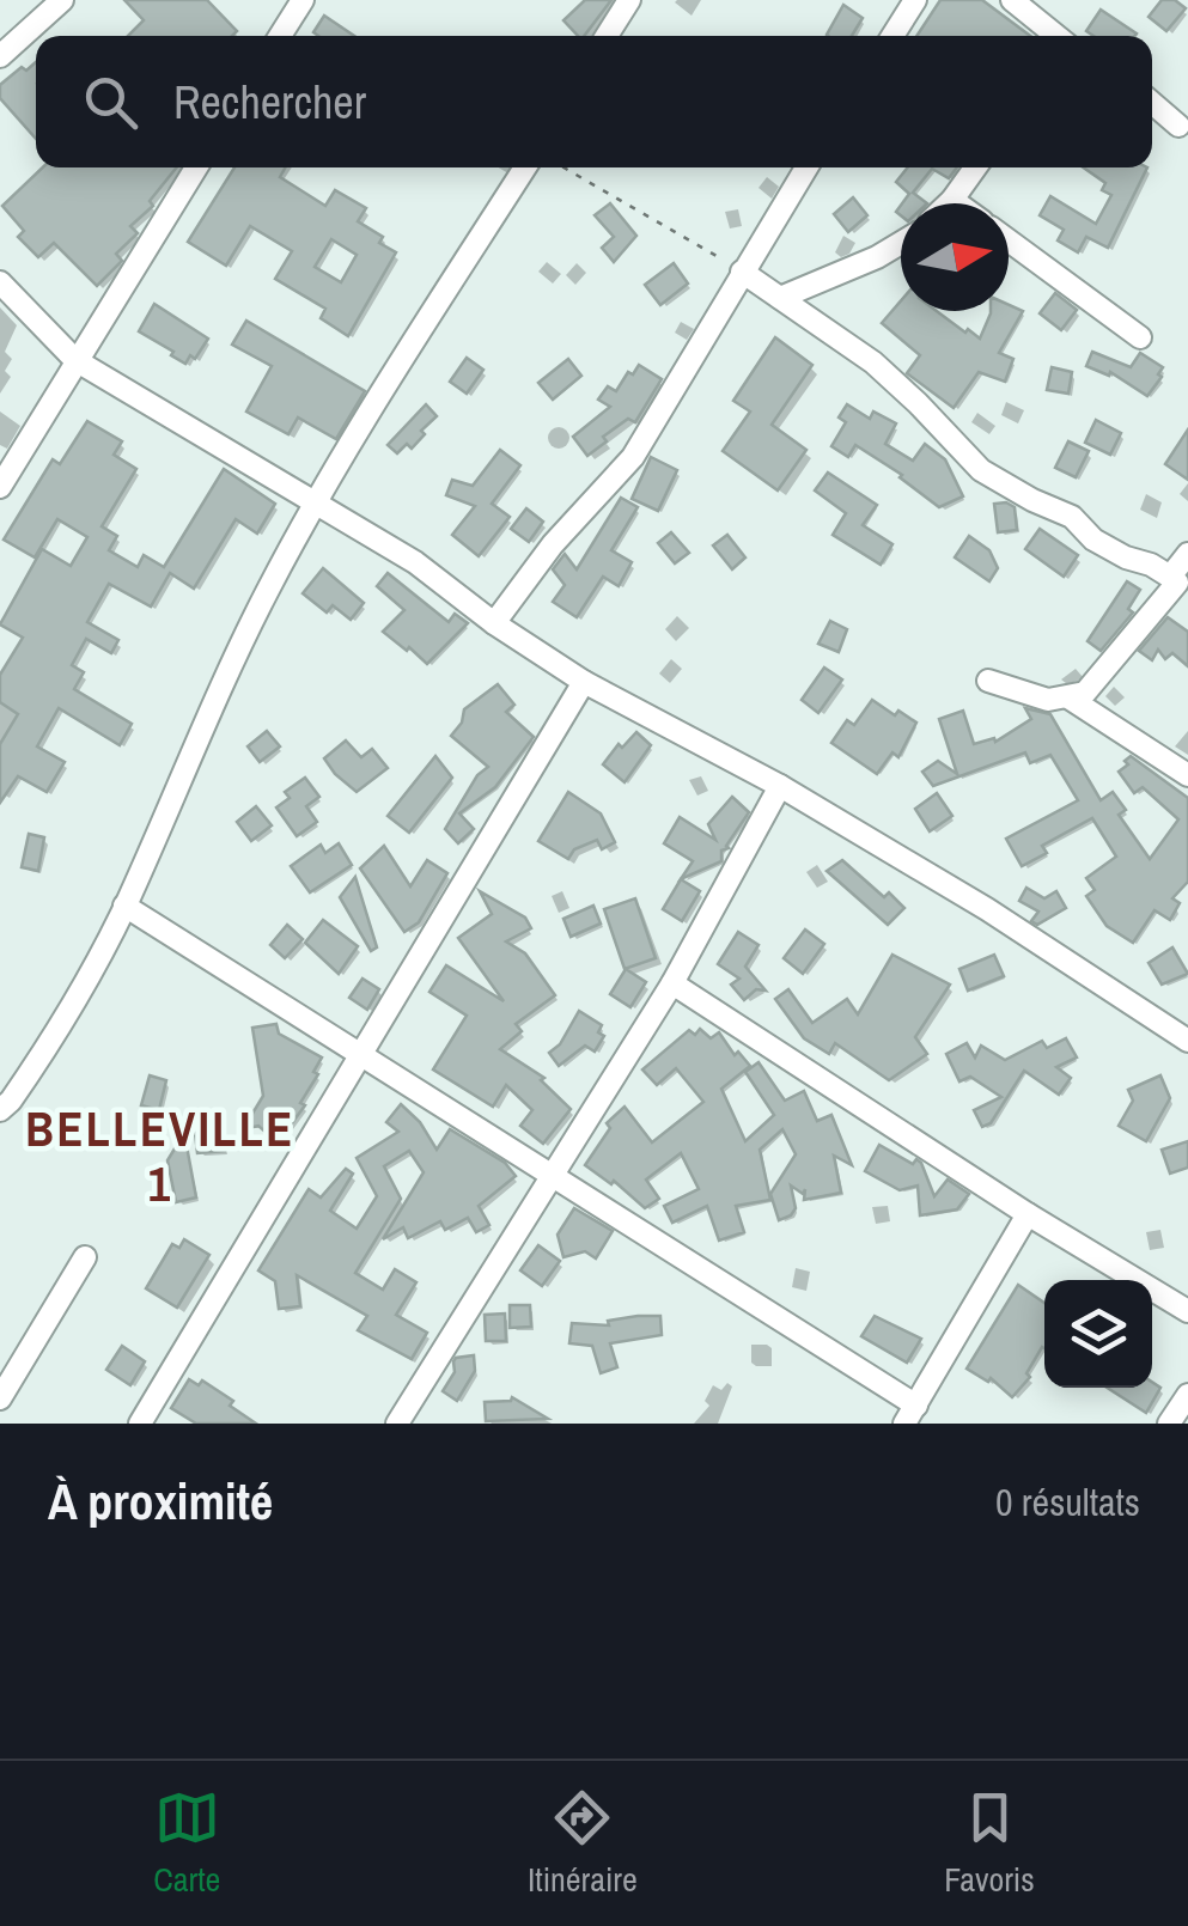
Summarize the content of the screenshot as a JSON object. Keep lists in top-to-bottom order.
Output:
{
  "districts": ["BELLEVILLE 1"],
  "north": "right",
  "page": {
    "search": "Rechercher",
    "heading": ["À proximité", "0 résultats"],
    "nav": ["Carte", "Itinéraire", "Favoris"]
  }
}
